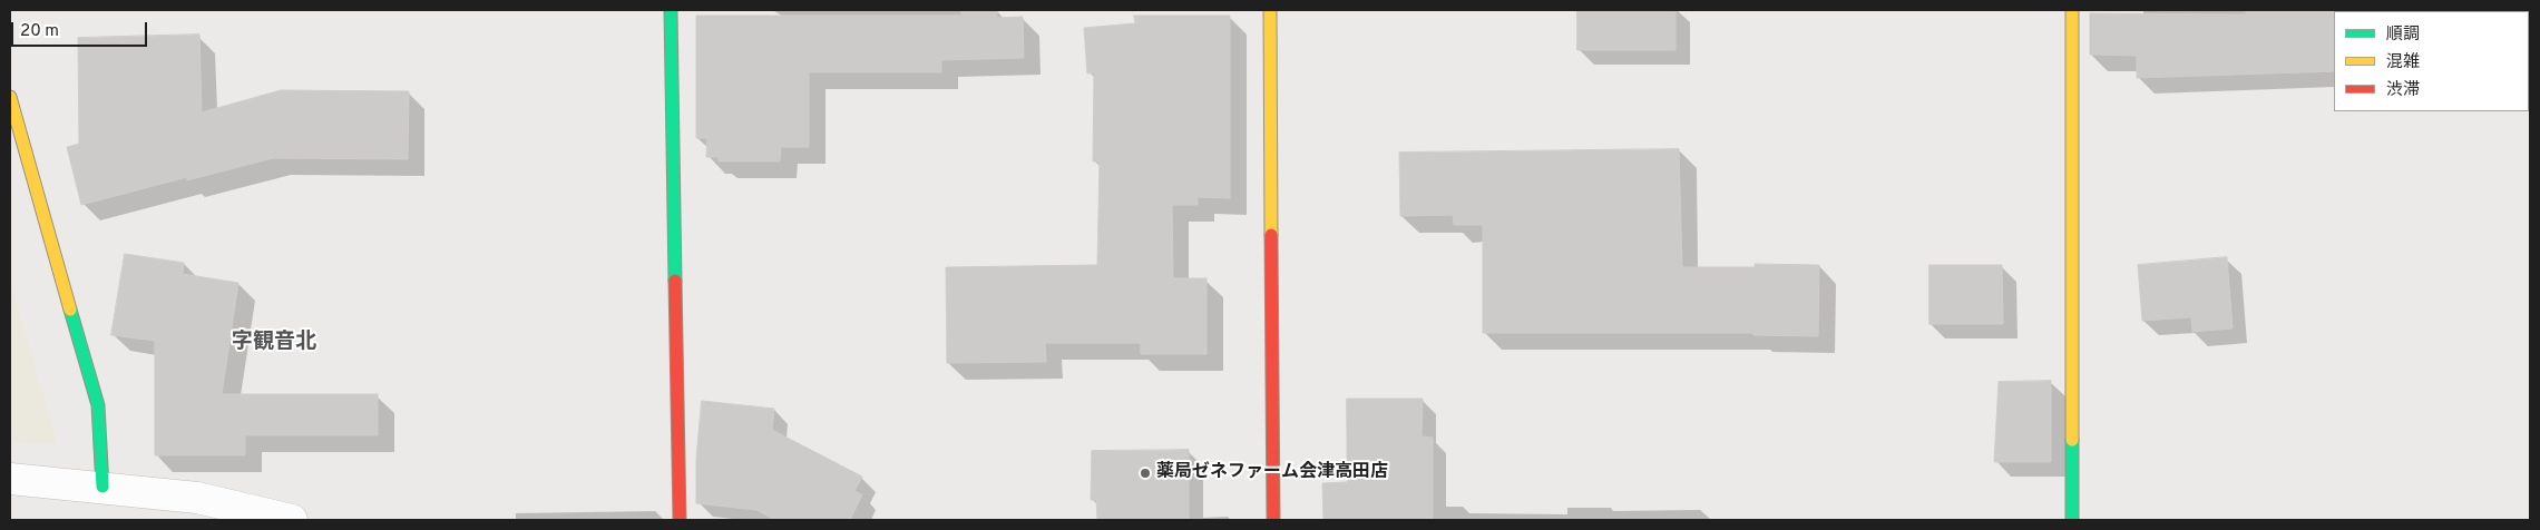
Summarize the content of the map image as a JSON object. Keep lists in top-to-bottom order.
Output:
{
  "districts": ["字観音北"],
  "places": ["薬局ゼネファーム会津高田店"],
  "legend": ["順調", "混雑", "渋滞"],
  "scale_bar": "20 m"
}
